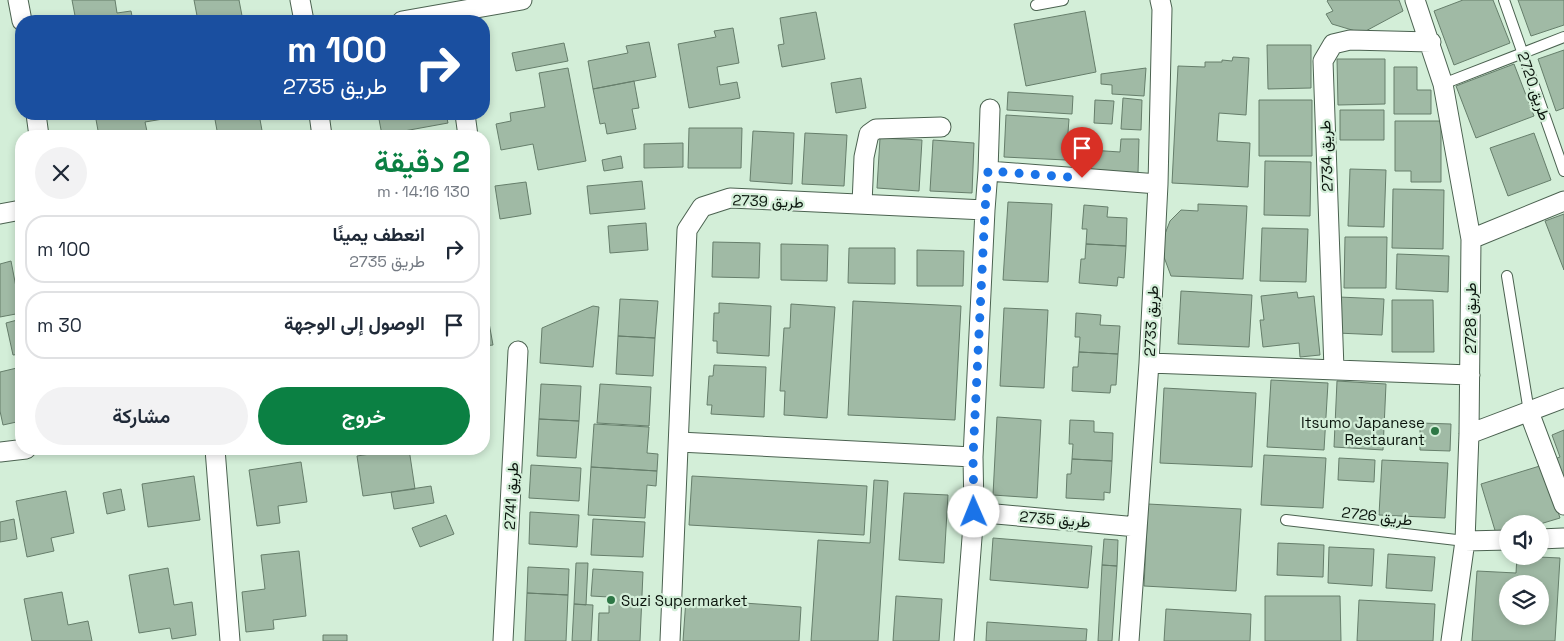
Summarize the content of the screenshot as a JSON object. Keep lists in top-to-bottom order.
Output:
{
  "streets": {
    "street": [
      "طريق 2734",
      "طريق 2739",
      "طريق 2728",
      "طريق 2733",
      "طريق 2741",
      "طريق 2735"
    ],
    "lane": ["طريق 2720", "طريق 2726"]
  },
  "crossings": [
    ["طريق 2734", "طريق 2728"],
    ["طريق 2728", "طريق 2726"],
    ["طريق 2733", "طريق 2735"]
  ],
  "places": ["Itsumo Japanese Restaurant", "Suzi Supermarket"],
  "page": {
    "turn": ["100 m", "طريق 2735"],
    "heading": ["2 دقيقة", "130 m · 14:16"],
    "list": [
      {
        "name": "انعطف يمينًا",
        "note": "طريق 2735",
        "value": "100 m"
      },
      {
        "name": "الوصول إلى الوجهة",
        "value": "30 m"
      }
    ],
    "buttons": ["خروج", "مشاركة"]
  }
}
